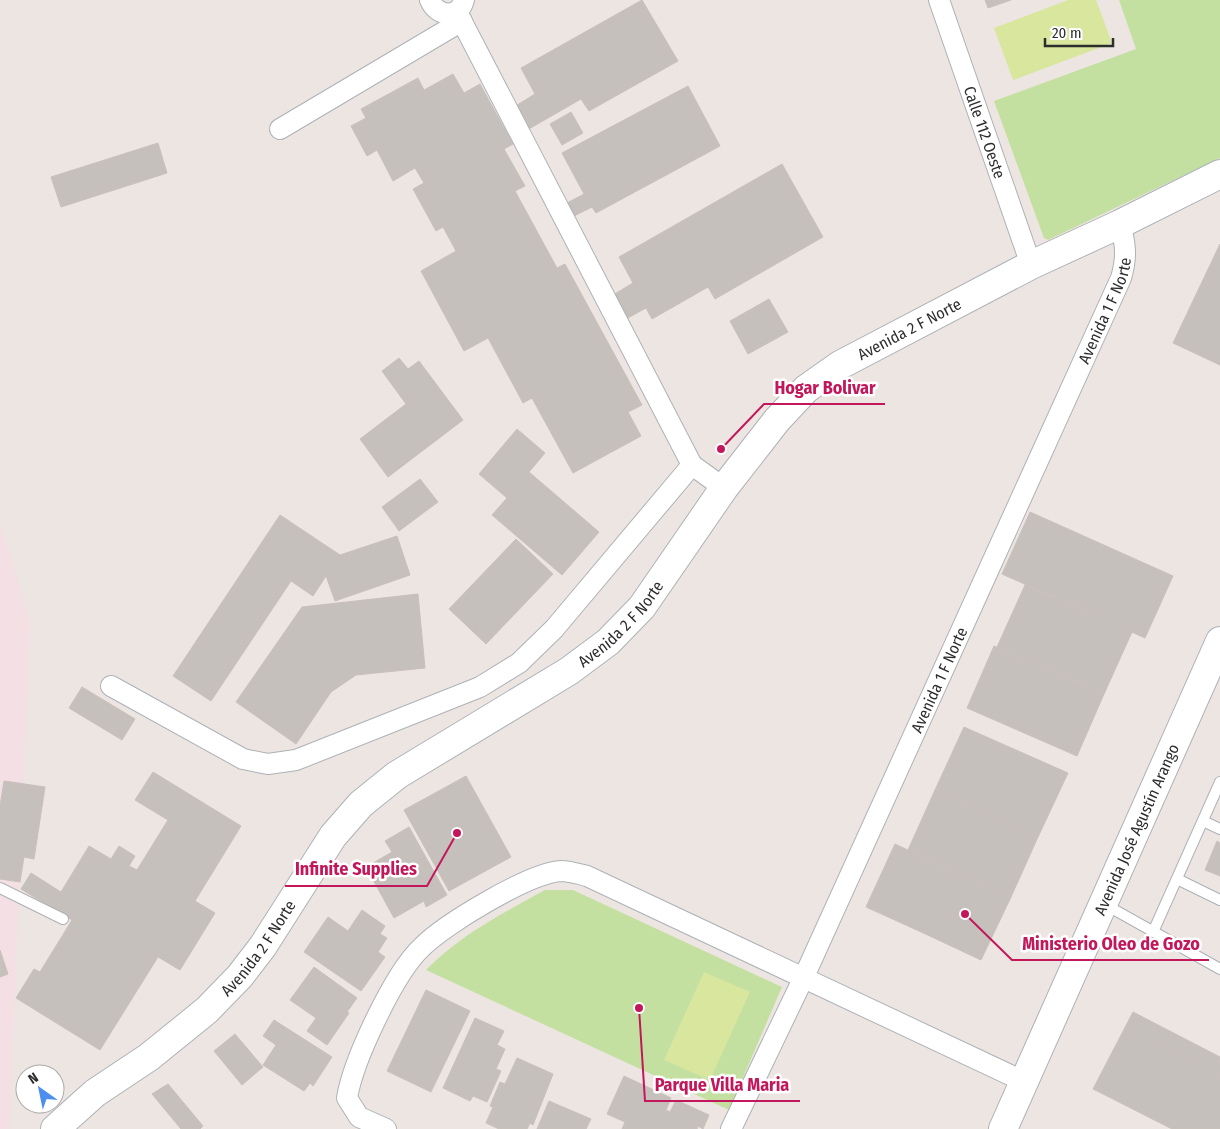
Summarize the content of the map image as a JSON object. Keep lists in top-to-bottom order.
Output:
{
  "streets": {
    "street": [
      "Calle 112 Oeste",
      "Avenida 1 F Norte",
      "Avenida 2 F Norte",
      "Avenida José Agustín Arango"
    ]
  },
  "crossings": [
    ["Calle 112 Oeste", "Avenida 2 F Norte"],
    ["Avenida 1 F Norte", "Avenida 2 F Norte"]
  ],
  "places": [
    "Hogar Bolivar",
    "Infinite Supplies",
    "Ministerio Oleo de Gozo",
    "Parque Villa Maria"
  ],
  "scale_bar": "20 m",
  "north": "top left"
}
